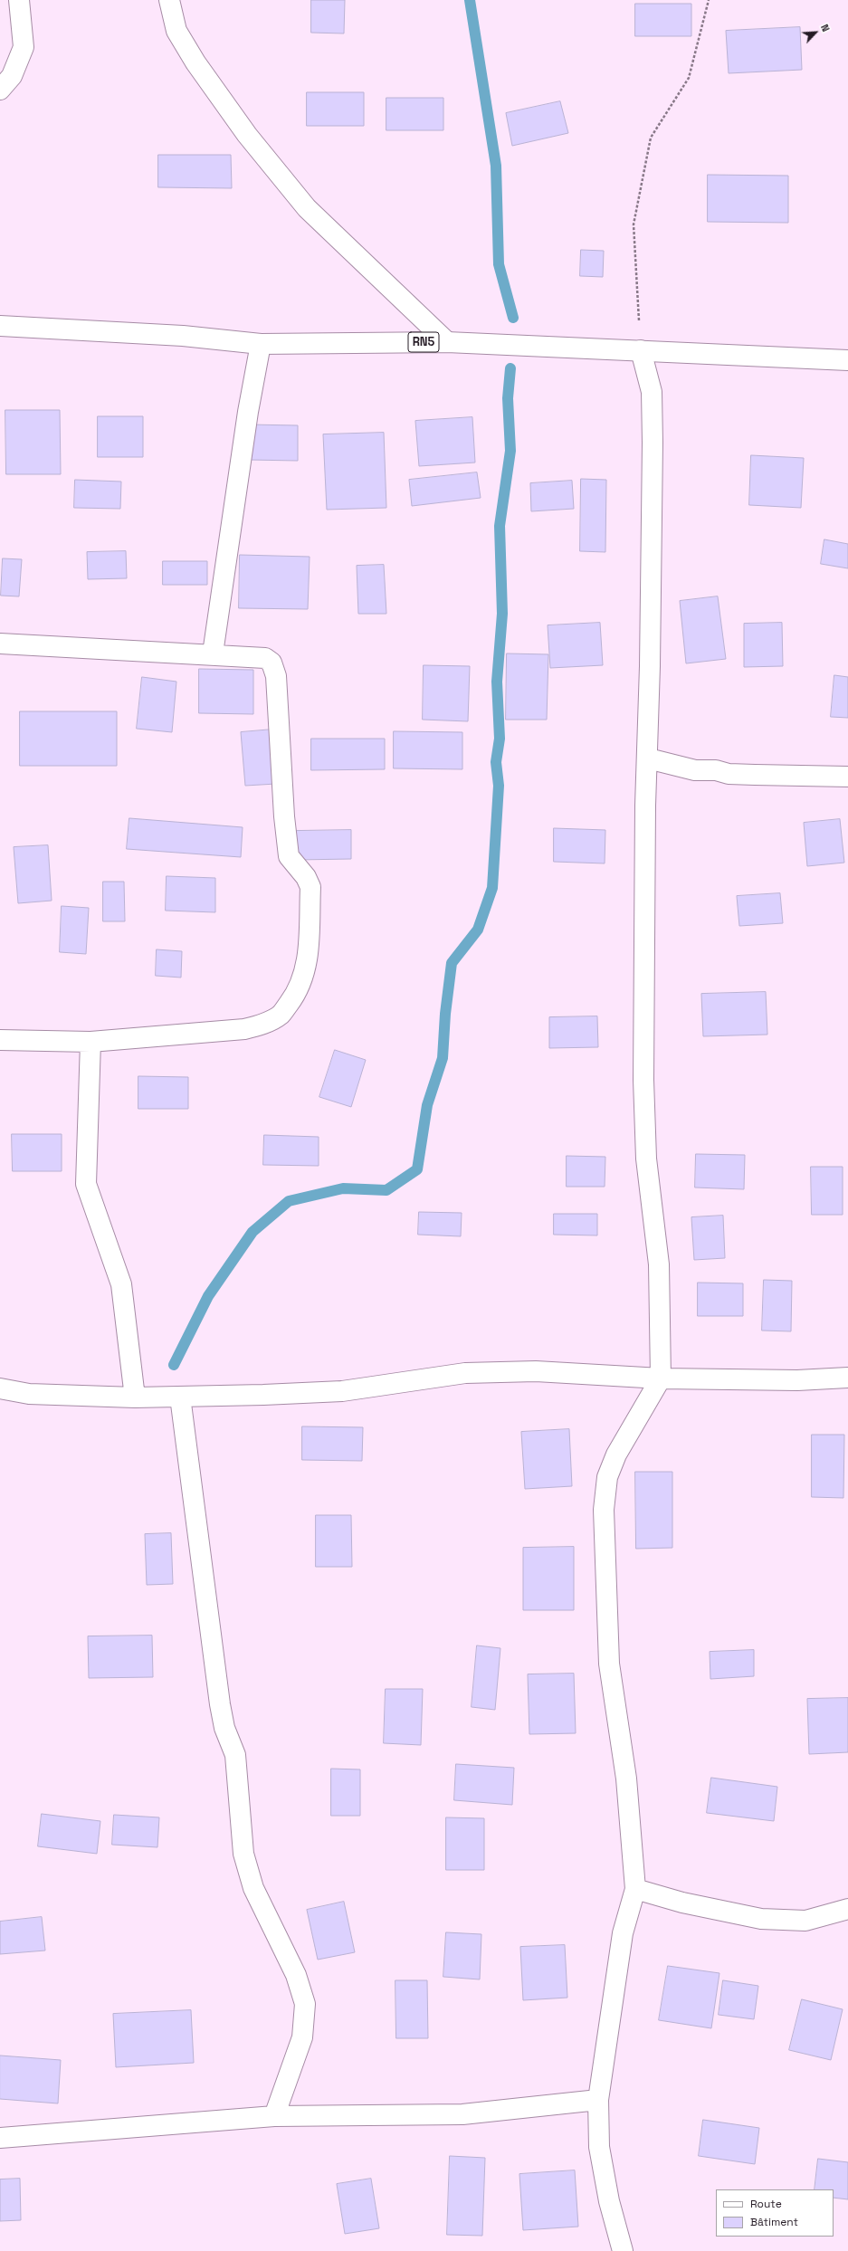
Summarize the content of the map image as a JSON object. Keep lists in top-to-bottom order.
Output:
{
  "streets": {
    "main road": ["RN5"]
  },
  "legend": ["Route", "Bâtiment"],
  "north": "top right"
}
